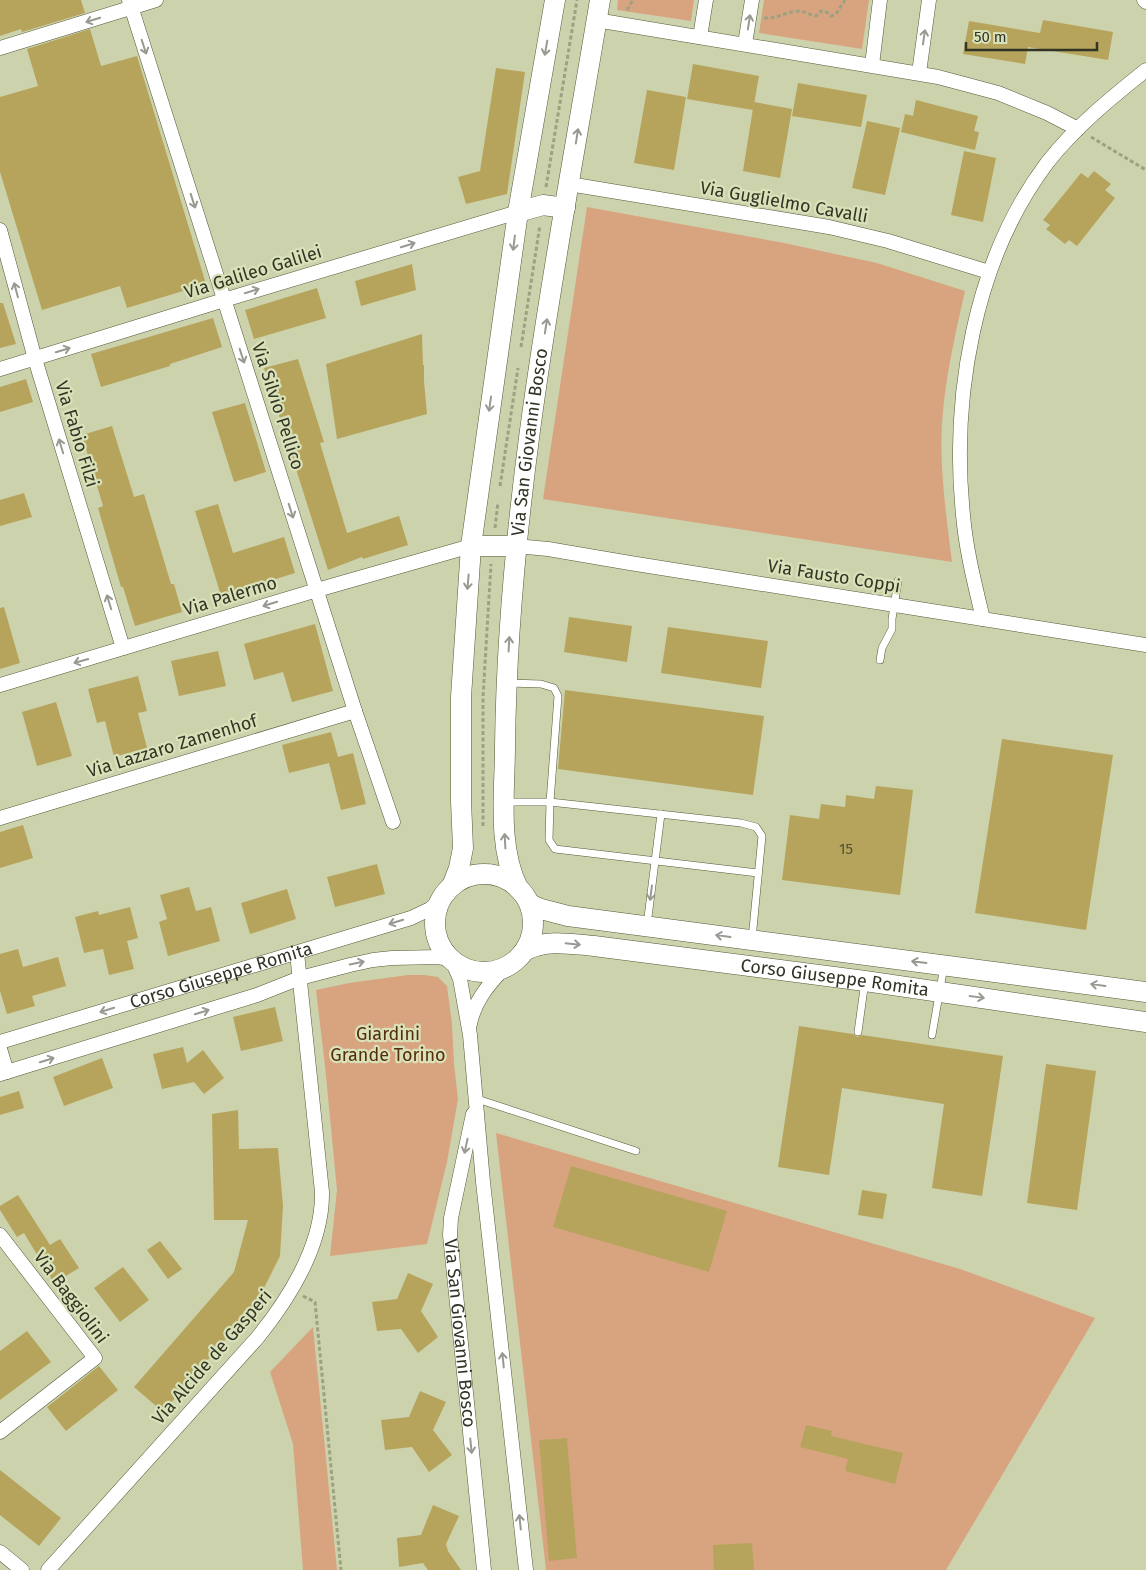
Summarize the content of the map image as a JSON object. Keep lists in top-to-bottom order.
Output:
{
  "streets": {
    "main road": ["Via San Giovanni Bosco", "Corso Giuseppe Romita"],
    "street": [
      "Via Guglielmo Cavalli",
      "Via Galileo Galilei",
      "Via Silvio Pellico",
      "Via Fabio Filzi",
      "Via Fausto Coppi",
      "Via Palermo",
      "Via Lazzaro Zamenhof",
      "Via Baggiolini",
      "Via Alcide de Gasperi"
    ]
  },
  "crossings": [
    ["Via Guglielmo Cavalli", "Via San Giovanni Bosco"],
    ["Via Galileo Galilei", "Via Silvio Pellico"],
    ["Via Galileo Galilei", "Via Fabio Filzi"],
    ["Via Silvio Pellico", "Via Palermo"],
    ["Via Silvio Pellico", "Via Lazzaro Zamenhof"],
    ["Via Fabio Filzi", "Via Palermo"],
    ["Via San Giovanni Bosco", "Via Fausto Coppi"],
    ["Via San Giovanni Bosco", "Corso Giuseppe Romita"],
    ["Corso Giuseppe Romita", "Via Alcide de Gasperi"]
  ],
  "one_way": [
    "Via Galileo Galilei",
    "Via Silvio Pellico",
    "Via Fabio Filzi",
    "Via Palermo"
  ],
  "parks": ["Giardini Grande Torino"],
  "house_numbers": ["15"],
  "scale_bar": "50 m"
}
